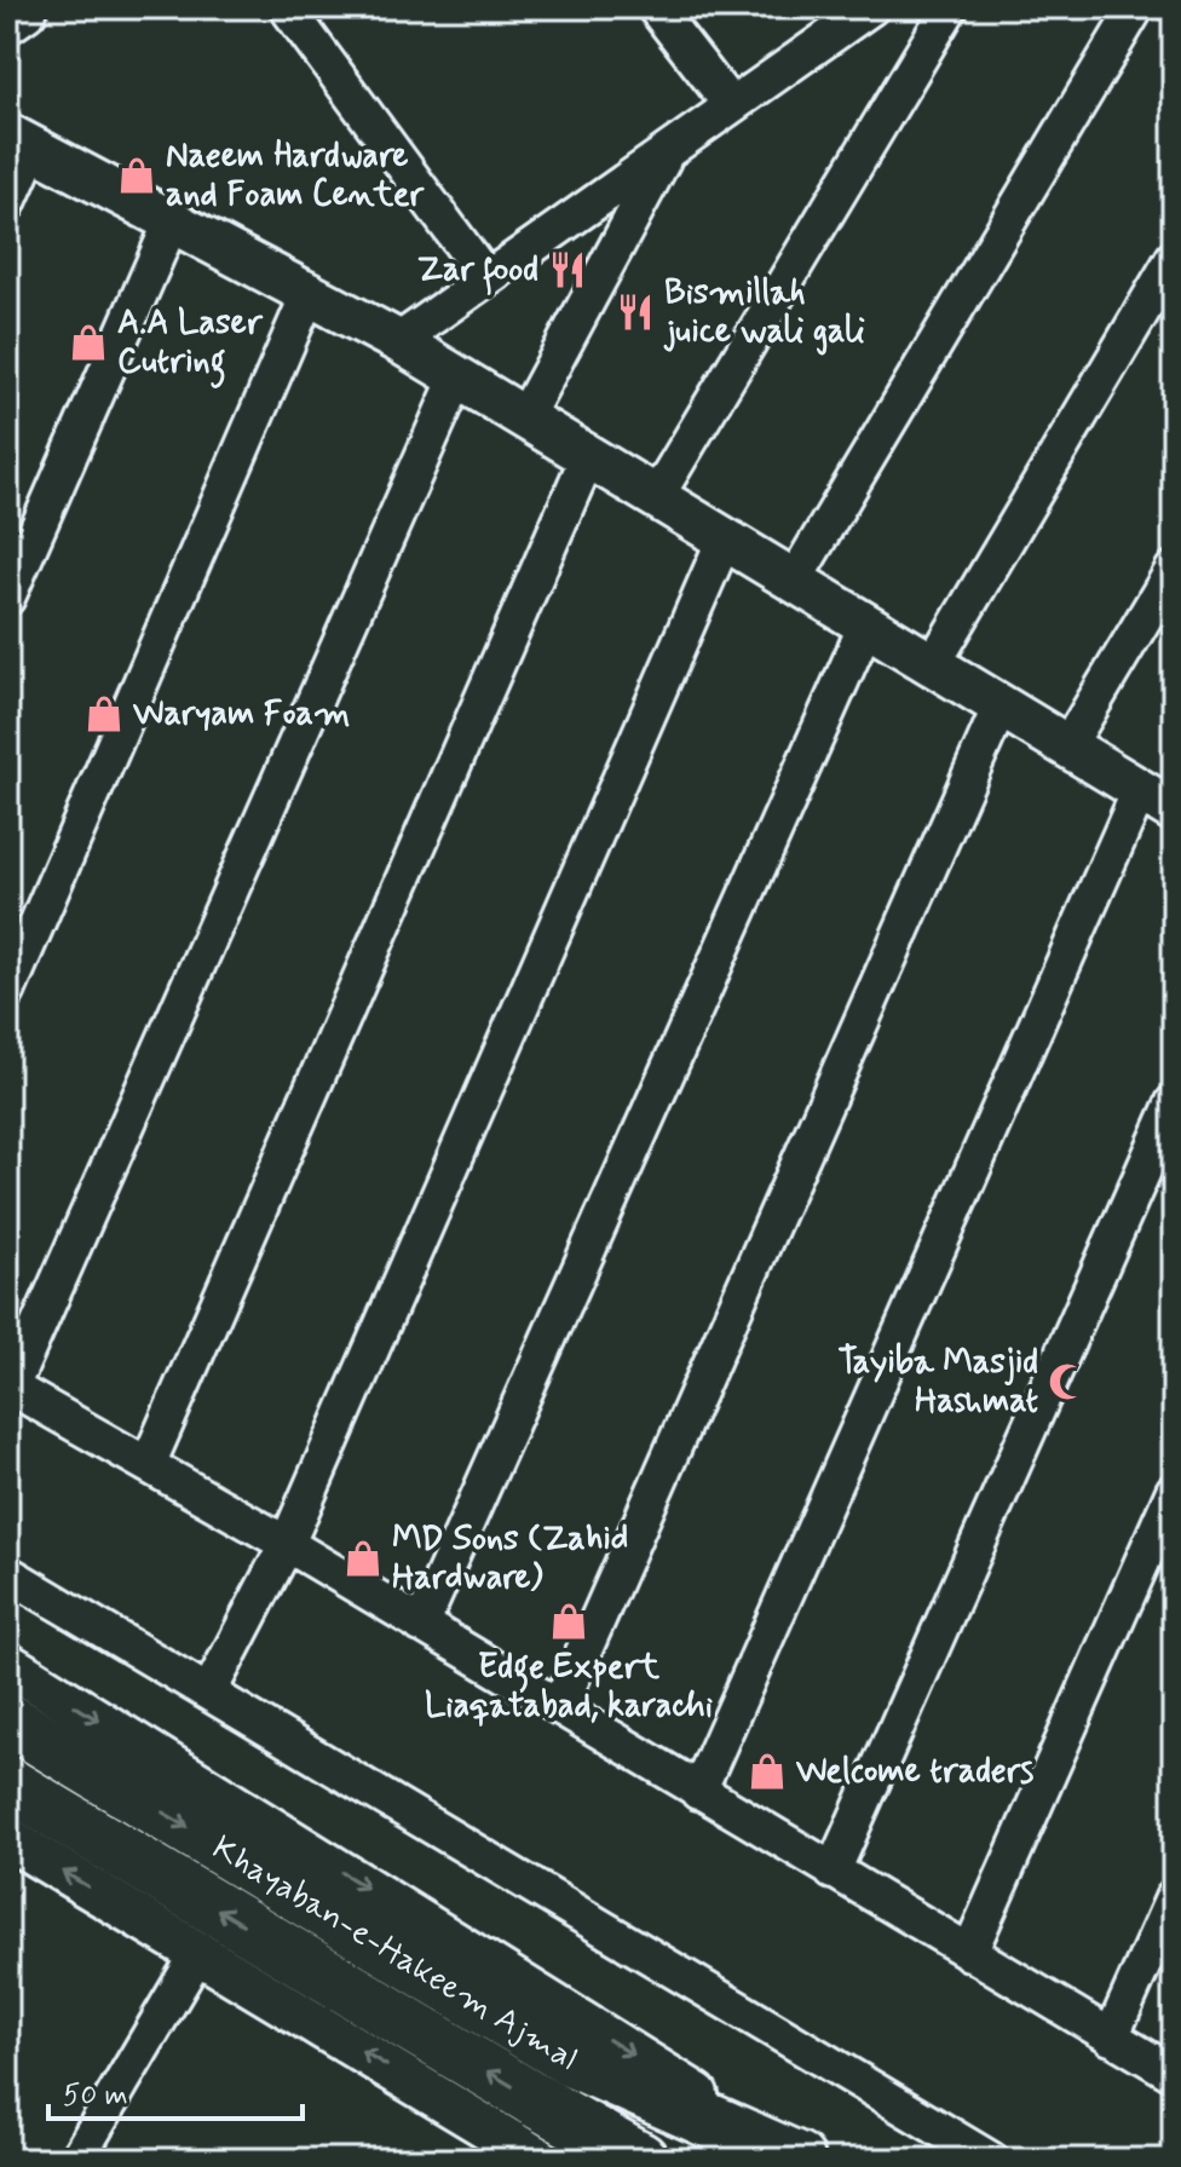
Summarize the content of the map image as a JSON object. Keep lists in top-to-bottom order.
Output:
{
  "streets": {
    "highway": ["Khayaban-e-Hakeem Ajmal"]
  },
  "places": {
    "shop": [
      "Naeem Hardware and Foam Center",
      "A.A Laser Cutring",
      "Waryam Foam",
      "MD Sons (Zahid Hardware)",
      "Edge Expert Liaqatabad, karachi",
      "Welcome traders"
    ],
    "restaurant": ["Zar food", "Bismillah juice wali gali"],
    "mosque": ["Tayiba Masjid Hashmat"]
  },
  "scale_bar": "50 m"
}
